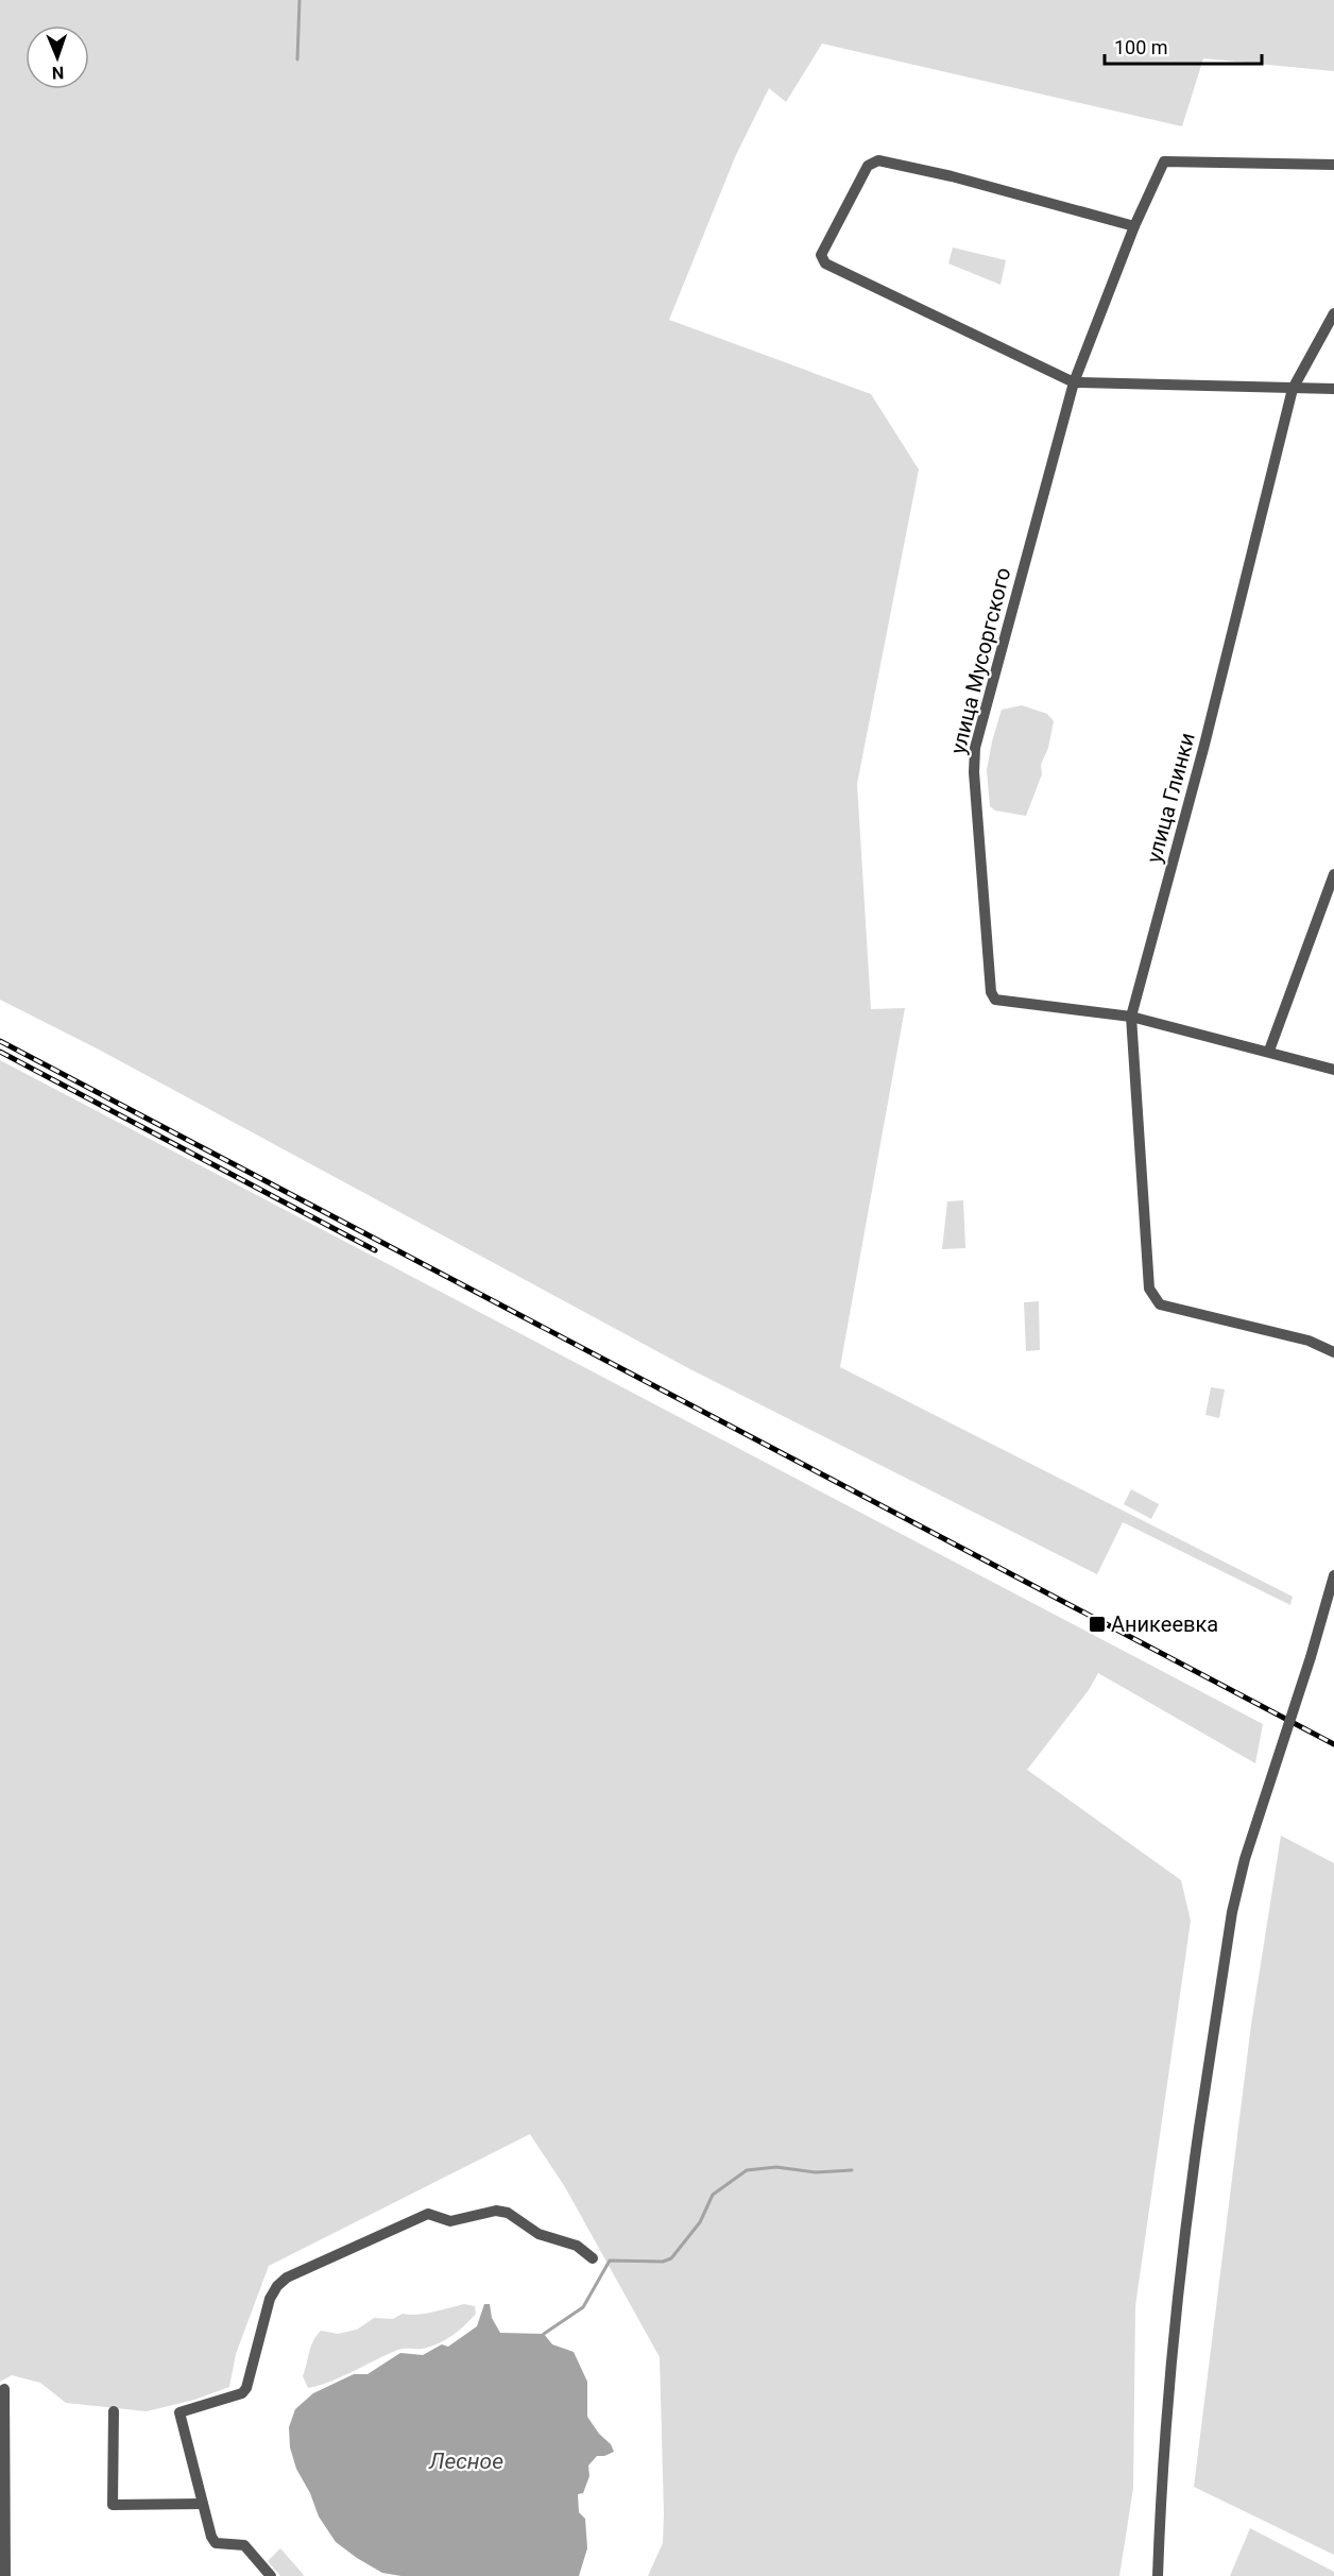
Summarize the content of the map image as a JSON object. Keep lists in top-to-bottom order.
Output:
{
  "streets": {
    "street": ["улица Мусоргского", "улица Глинки"]
  },
  "crossings": [
    ["улица Мусоргского", "улица Глинки"]
  ],
  "water": ["Лесное"],
  "places": {
    "transit": ["Аникеевка"]
  },
  "scale_bar": "100 m",
  "north": "bottom"
}
